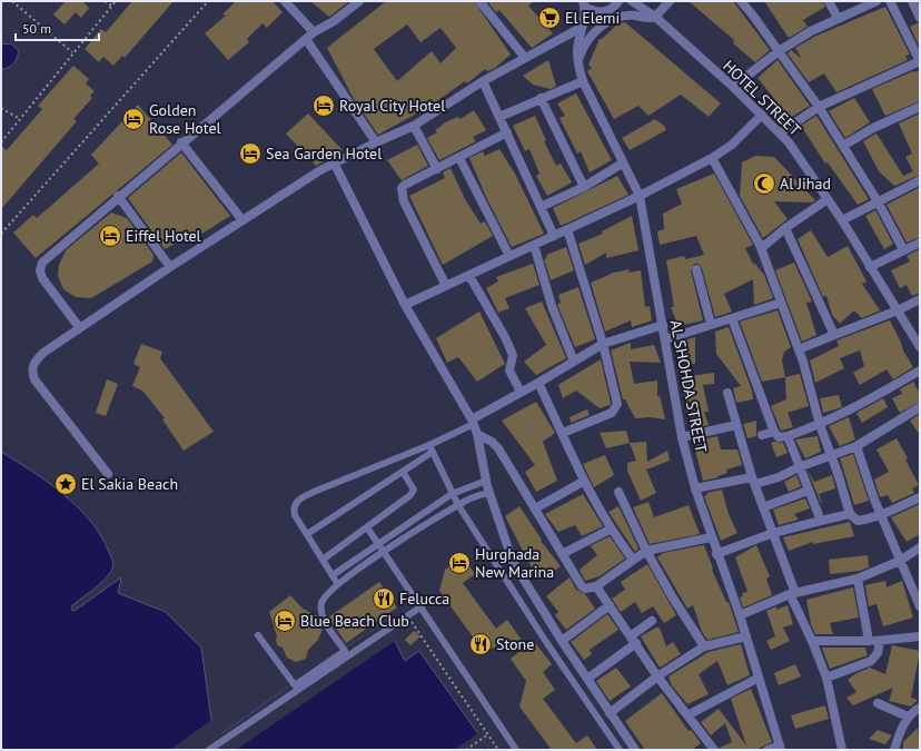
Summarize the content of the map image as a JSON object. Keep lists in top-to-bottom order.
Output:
{
  "streets": {
    "street": ["HOTEL STREET", "AL SHOHDA STREET"]
  },
  "places": {
    "supermarket": ["El Elemi"],
    "hotel": [
      "Royal City Hotel",
      "Golden Rose Hotel",
      "Sea Garden Hotel",
      "Eiffel Hotel",
      "Hurghada New Marina",
      "Blue Beach Club"
    ],
    "mosque": ["Al Jihad"],
    "place": ["El Sakia Beach"],
    "restaurant": ["Felucca", "Stone"]
  },
  "scale_bar": "50 m"
}
